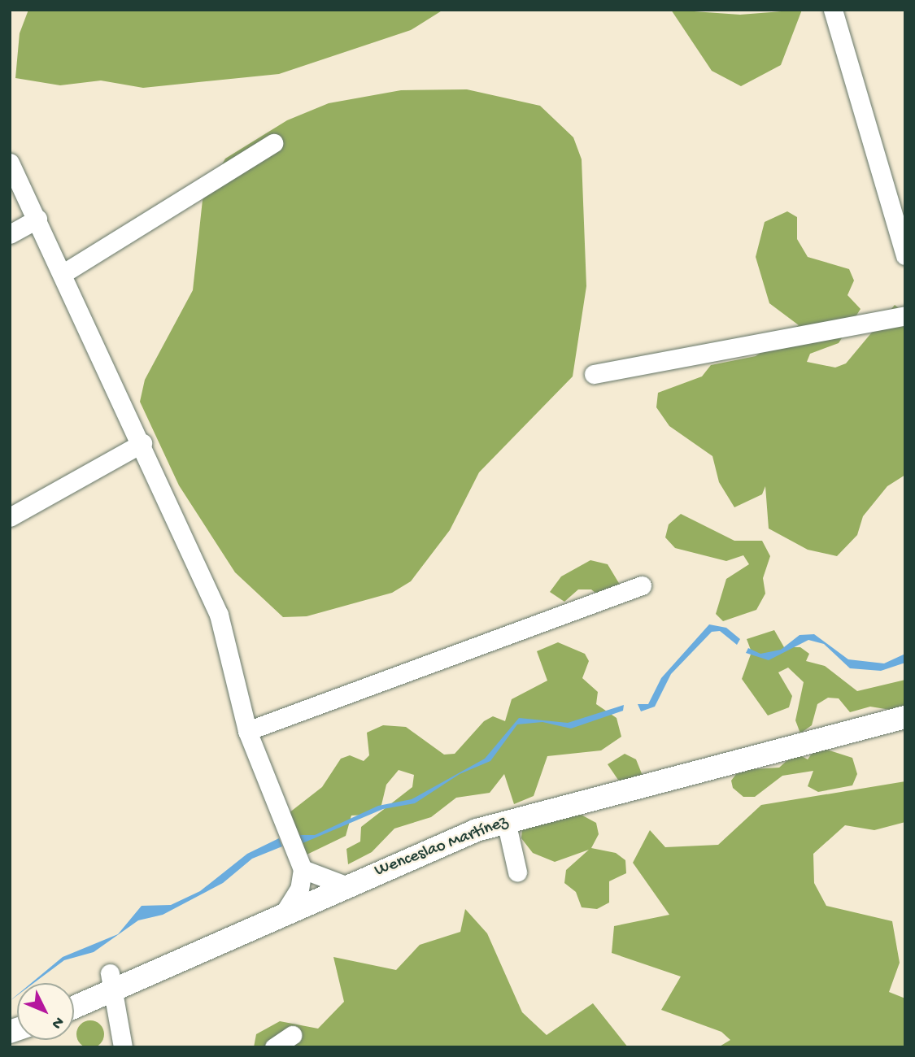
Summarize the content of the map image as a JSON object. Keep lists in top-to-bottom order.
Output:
{
  "streets": {
    "main road": ["Wenceslao Martínez"]
  },
  "north": "bottom right"
}
